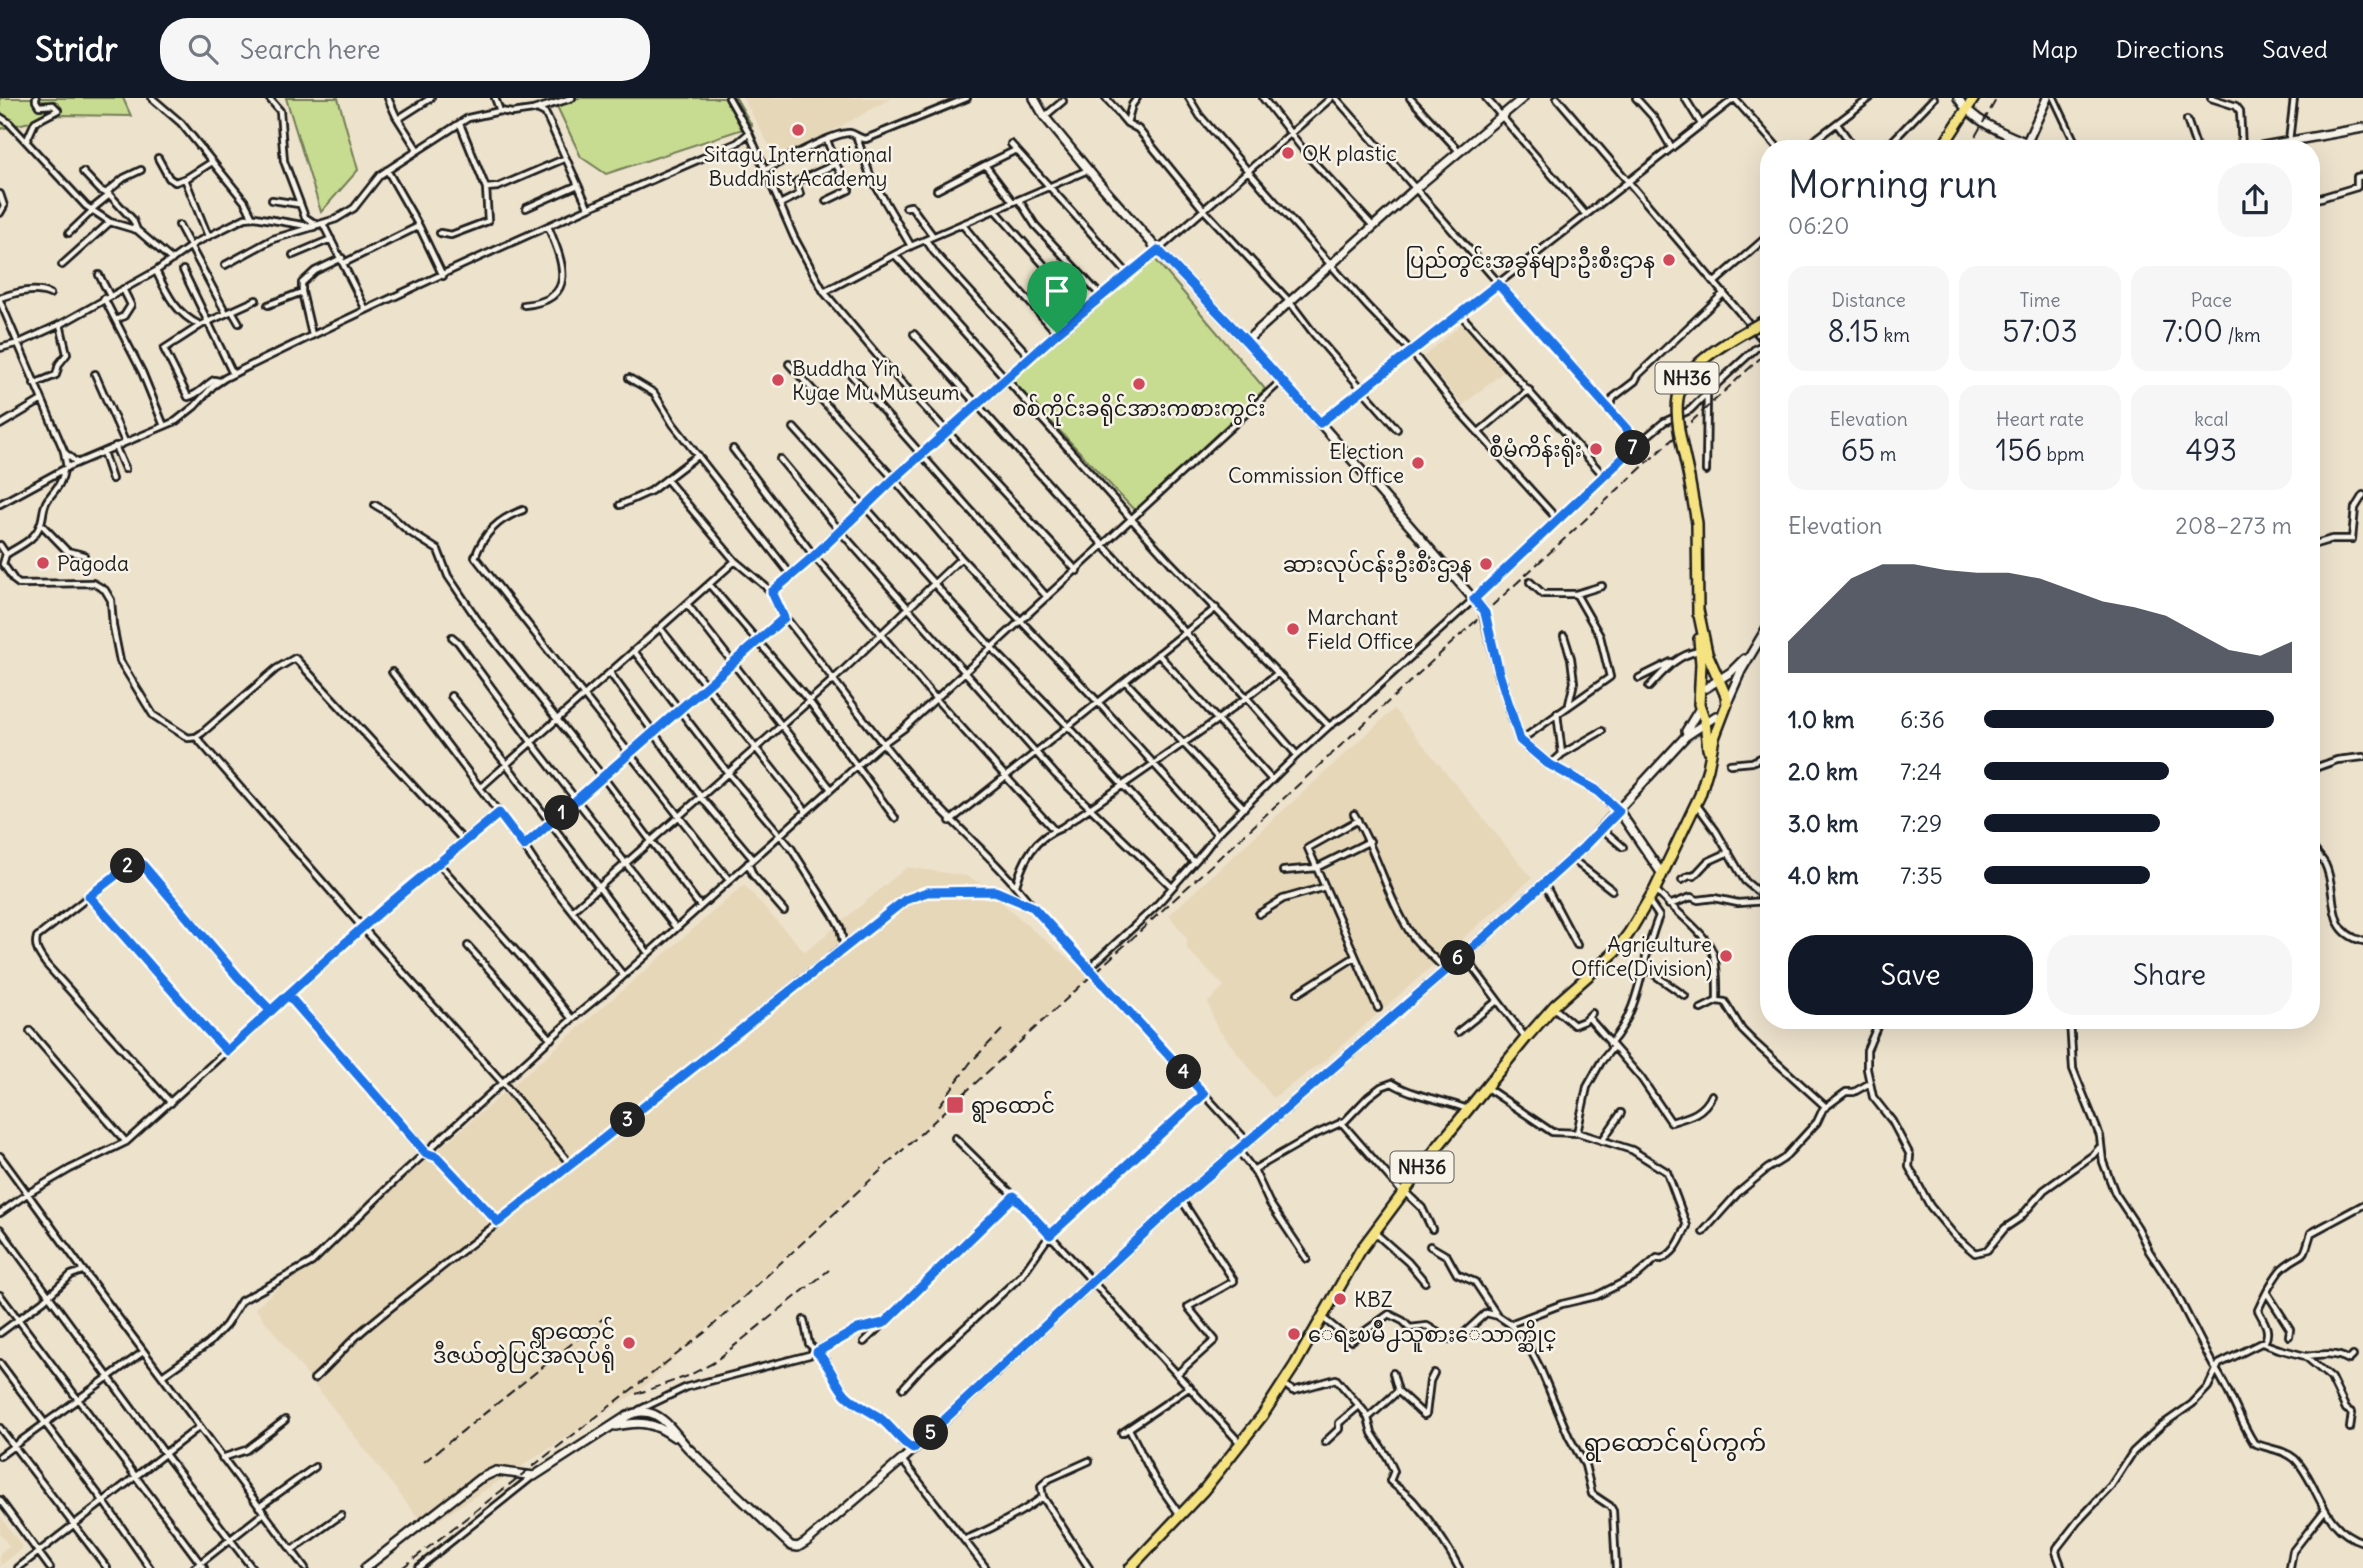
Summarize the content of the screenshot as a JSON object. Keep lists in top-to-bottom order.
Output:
{
  "streets": {
    "highway": ["NH36"]
  },
  "districts": ["ရွာထောင်ရပ်ကွက်"],
  "places": {
    "other": [
      "Sitagu International Buddhist Academy",
      "OK plastic",
      "ပြည်တွင်းအခွန်များဦးစီးဌာန",
      "Buddha Yin Kyae Mu Museum",
      "စစ်ကိုင်းခရိုင်အားကစားကွင်း",
      "စီမံကိန်းရုံး‌",
      "Election Commission Office",
      "Pagoda",
      "ဆားလုပ်ငန်းဦးစီးဌာန",
      "Marchant Field Office",
      "Agriculture Office(Division)",
      "KBZ",
      "ေရႊၿမိဳ႕သူစားေသာက္ဆိုင္",
      "ရွာထောင် ဒီဇယ်တွဲပြင်အလုပ်ရုံ"
    ],
    "transit": ["ရွာထောင်"]
  },
  "page": {
    "header": "Stridr",
    "search": "Search here",
    "nav": ["Map", "Directions", "Saved"],
    "heading": ["Morning run", "06:20"],
    "stats": [
      ["Distance", "8.15 km"],
      ["Time", "57:03"],
      ["Pace", "7:00 /km"],
      ["Elevation", "65 m"],
      ["Heart rate", "156 bpm"],
      ["kcal", "493"]
    ],
    "pins": [
      "7",
      "1",
      "2",
      "6",
      "4",
      "3",
      "5"
    ],
    "chart": ["Elevation", "208–273 m"],
    "list": [
      {
        "name": "1.0 km",
        "note": "6:36"
      },
      {
        "name": "2.0 km",
        "note": "7:24"
      },
      {
        "name": "3.0 km",
        "note": "7:29"
      },
      {
        "name": "4.0 km",
        "note": "7:35"
      }
    ],
    "buttons": ["Save", "Share"]
  }
}
